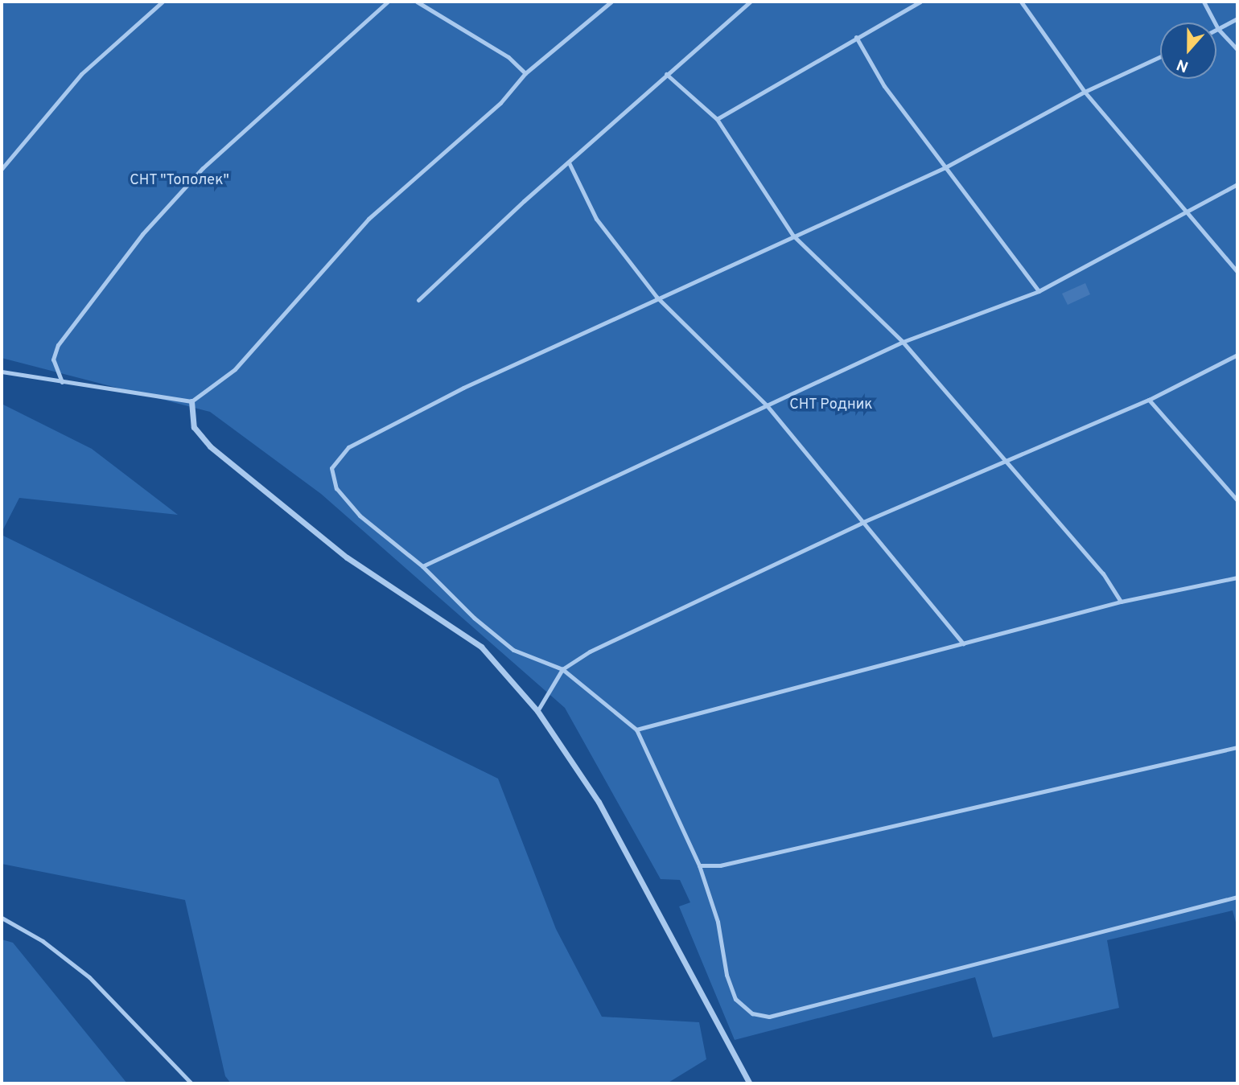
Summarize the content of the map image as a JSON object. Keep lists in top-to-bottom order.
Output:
{
  "parks": ["СНТ \"Тополек\"", "СНТ Родник"],
  "north": "bottom"
}
